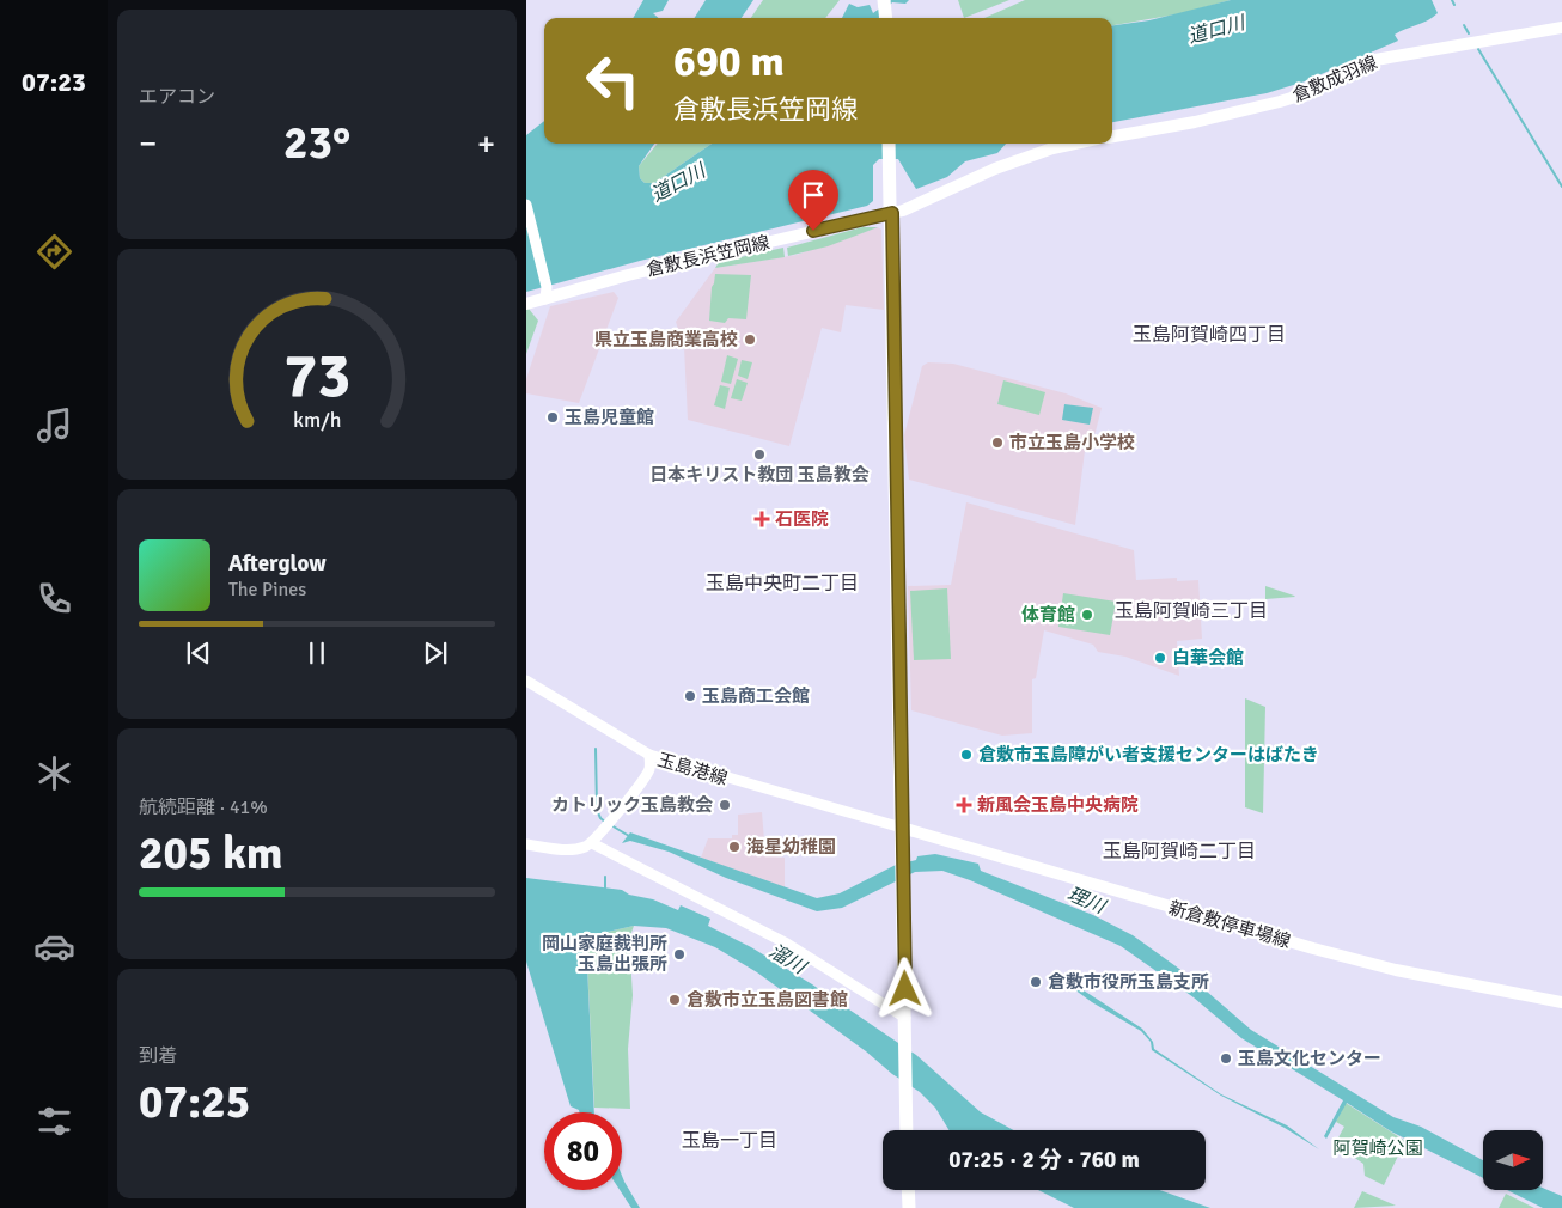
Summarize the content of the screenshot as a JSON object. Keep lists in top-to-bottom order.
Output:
{
  "streets": {
    "main road": ["倉敷成羽線", "倉敷長浜笠岡線", "新倉敷停車場線"],
    "street": ["玉島港線"]
  },
  "crossings": [
    ["玉島港線", "新倉敷停車場線"]
  ],
  "districts": [
    "玉島阿賀崎四丁目",
    "玉島中央町二丁目",
    "玉島阿賀崎三丁目",
    "玉島阿賀崎二丁目",
    "玉島一丁目"
  ],
  "water": ["道口川", "理川", "溜川"],
  "parks": ["阿賀崎公園"],
  "places": {
    "other": [
      "県立玉島商業高校",
      "玉島児童館",
      "市立玉島小学校",
      "日本キリスト教団 玉島教会",
      "体育館",
      "白華会館",
      "玉島商工会館",
      "倉敷市玉島障がい者支援センターはばたき",
      "カトリック玉島教会",
      "海星幼稚園",
      "岡山家庭裁判所 玉島出張所",
      "倉敷市役所玉島支所",
      "倉敷市立玉島図書館",
      "玉島文化センター"
    ],
    "health": ["石医院", "新風会玉島中央病院"]
  },
  "north": "right",
  "page": {
    "tabs": "07:23",
    "tile": [
      "エアコン",
      ["航続距離 · 41%", "205 km"],
      ["到着", "07:25"]
    ],
    "turn": ["690 m", "倉敷長浜笠岡線"],
    "heat": ["−", "23°", "+"],
    "song": ["Afterglow", "The Pines"],
    "limit": "80",
    "trip": "07:25 · 2 分 · 760 m",
    "gauge": ["73", "km/h"]
  }
}
